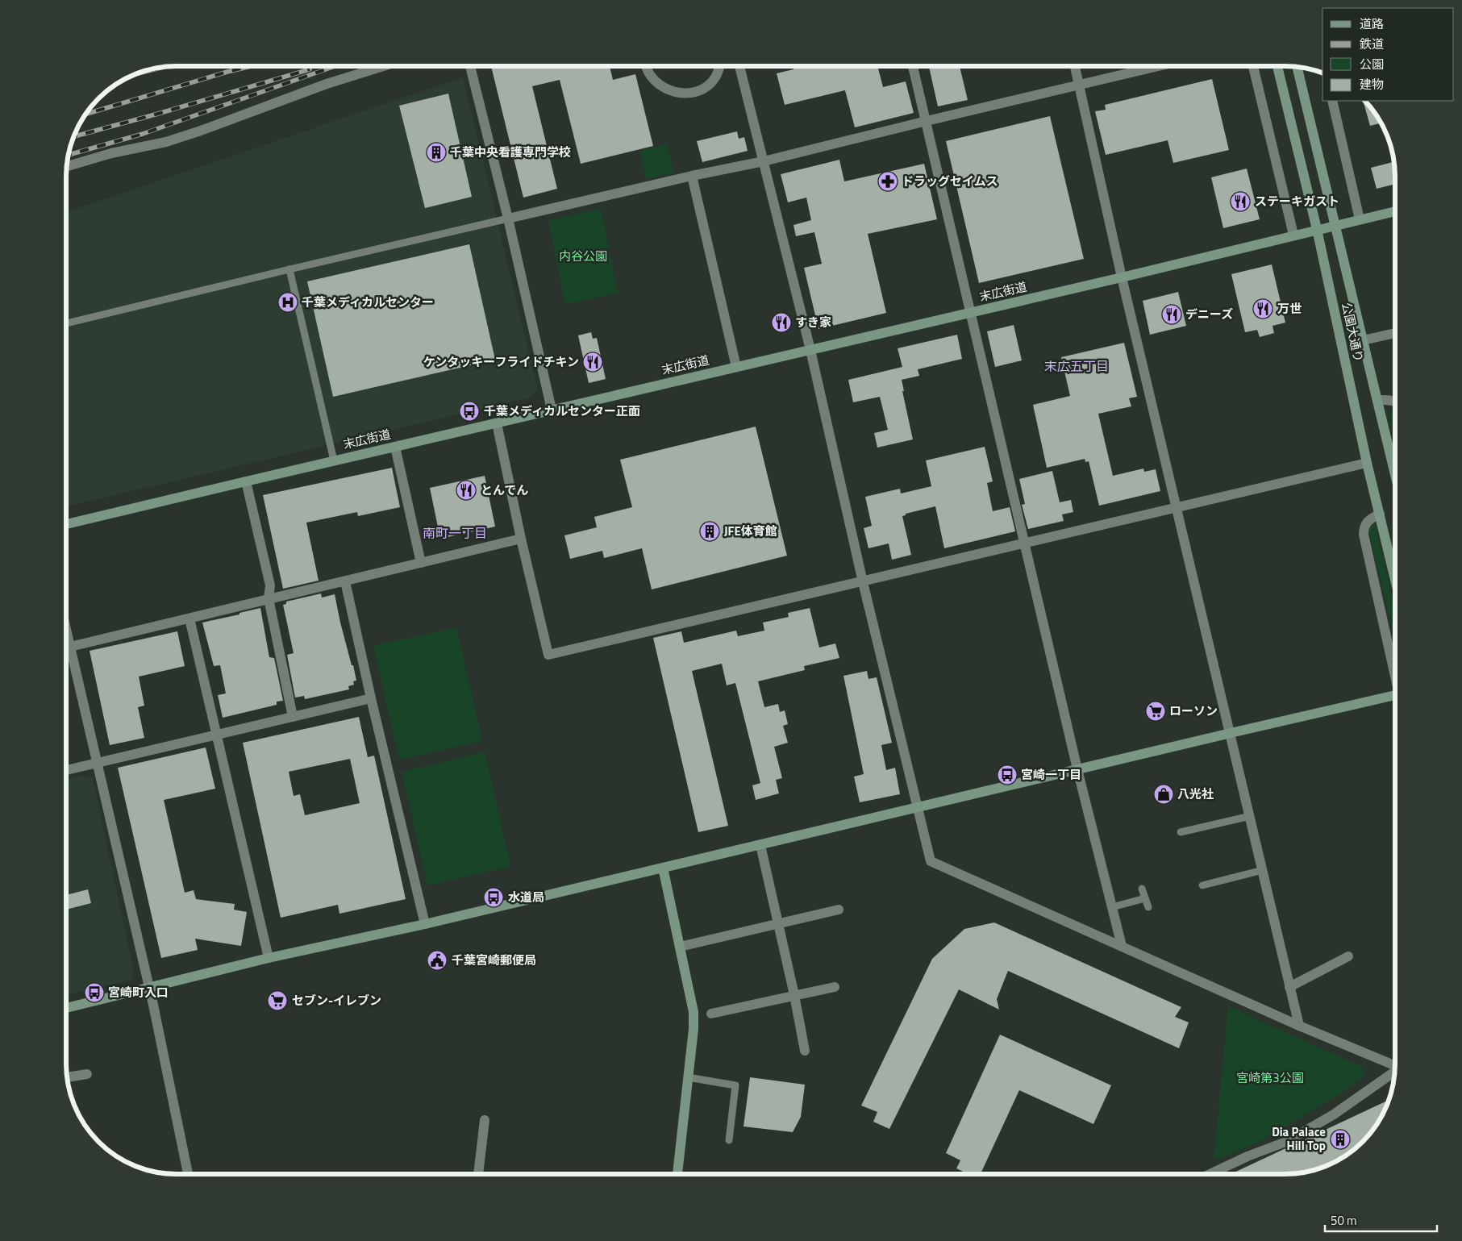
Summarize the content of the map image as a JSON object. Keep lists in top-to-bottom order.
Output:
{
  "streets": {
    "street": ["末広街道", "公園大通り"]
  },
  "crossings": [
    ["末広街道", "公園大通り"]
  ],
  "districts": ["末広五丁目", "南町一丁目"],
  "parks": ["内谷公園", "宮崎第3公園"],
  "places": {
    "building": ["千葉中央看護専門学校", "JFE体育館", "Dia Palace Hill Top"],
    "pharmacy": ["ドラッグセイムス"],
    "restaurant": [
      "ステーキガスト",
      "万世",
      "デニーズ",
      "すき家",
      "ケンタッキーフライドチキン",
      "とんでん"
    ],
    "hospital": ["千葉メディカルセンター"],
    "bus stop": [
      "千葉メディカルセンター正面",
      "宮崎一丁目",
      "水道局",
      "宮崎町入口"
    ],
    "supermarket": ["ローソン", "セブン-イレブン"],
    "shop": ["八光社"],
    "public building": ["千葉宮崎郵便局"]
  },
  "legend": [
    "道路",
    "鉄道",
    "公園",
    "建物"
  ],
  "scale_bar": "50 m"
}
